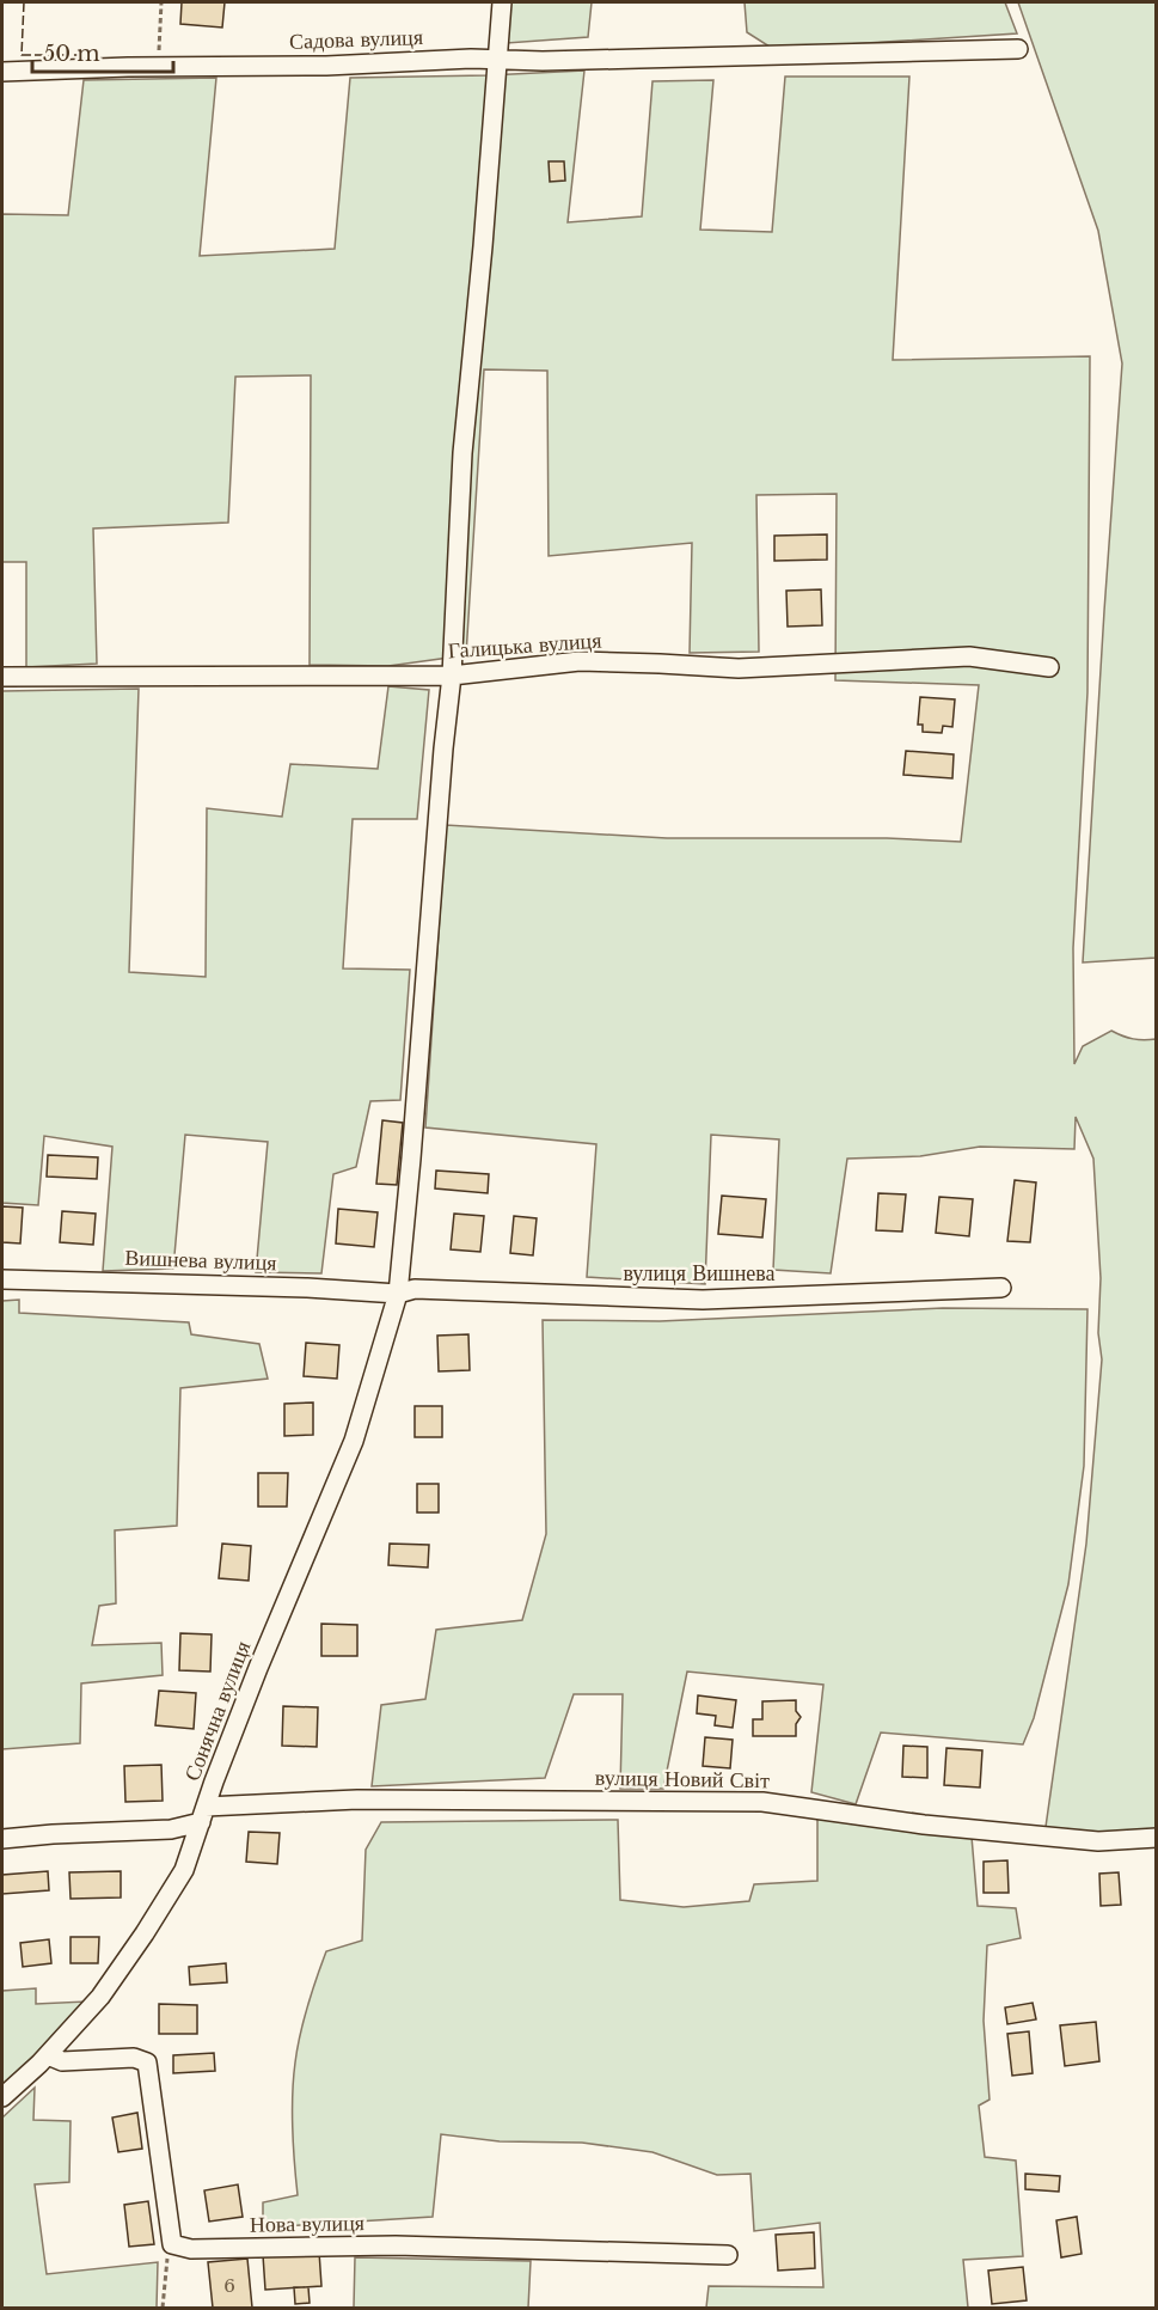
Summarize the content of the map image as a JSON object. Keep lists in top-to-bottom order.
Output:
{
  "streets": {
    "street": [
      "Садова вулиця",
      "Галицька вулиця",
      "Вишнева вулиця",
      "вулиця Вишнева",
      "Сонячна вулиця",
      "вулиця Новий Світ",
      "Нова вулиця"
    ]
  },
  "crossings": [
    ["Садова вулиця", "Сонячна вулиця"],
    ["Галицька вулиця", "Сонячна вулиця"],
    ["Вишнева вулиця", "вулиця Вишнева"],
    ["Вишнева вулиця", "Сонячна вулиця"],
    ["вулиця Вишнева", "Сонячна вулиця"],
    ["Сонячна вулиця", "вулиця Новий Світ"]
  ],
  "house_numbers": ["6"],
  "scale_bar": "50 m"
}
